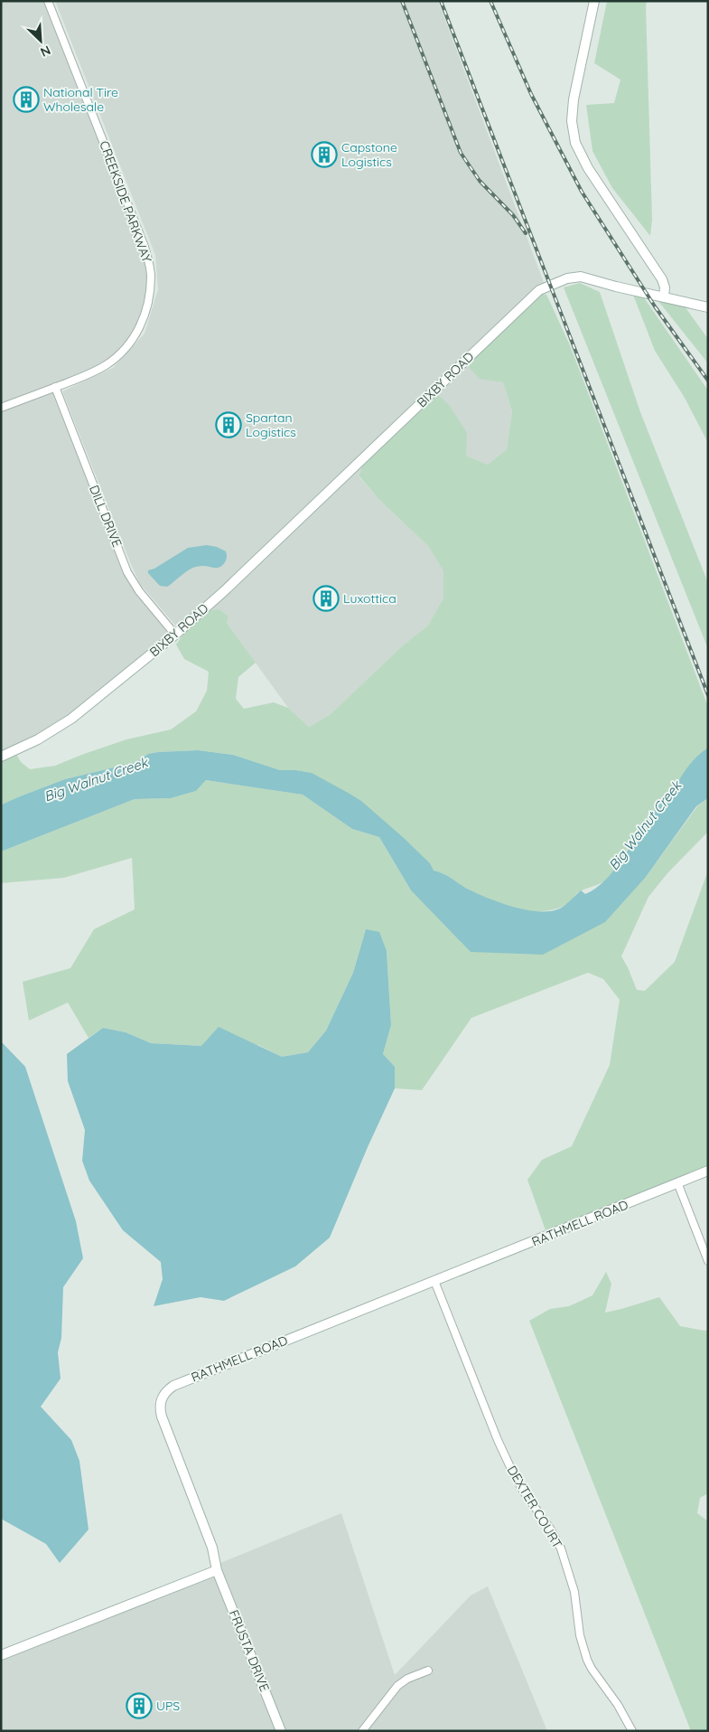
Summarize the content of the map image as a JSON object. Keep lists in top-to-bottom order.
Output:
{
  "streets": {
    "street": [
      "CREEKSIDE PARKWAY",
      "BIXBY ROAD",
      "DILL DRIVE",
      "RATHMELL ROAD",
      "DEXTER COURT",
      "FRUSTA DRIVE"
    ]
  },
  "crossings": [
    ["CREEKSIDE PARKWAY", "DILL DRIVE"],
    ["BIXBY ROAD", "DILL DRIVE"],
    ["RATHMELL ROAD", "DEXTER COURT"],
    ["RATHMELL ROAD", "FRUSTA DRIVE"]
  ],
  "water": ["Big Walnut Creek"],
  "places": {
    "building": [
      "National Tire Wholesale",
      "Capstone Logistics",
      "Spartan Logistics",
      "Luxottica",
      "UPS"
    ]
  },
  "north": "bottom right"
}
